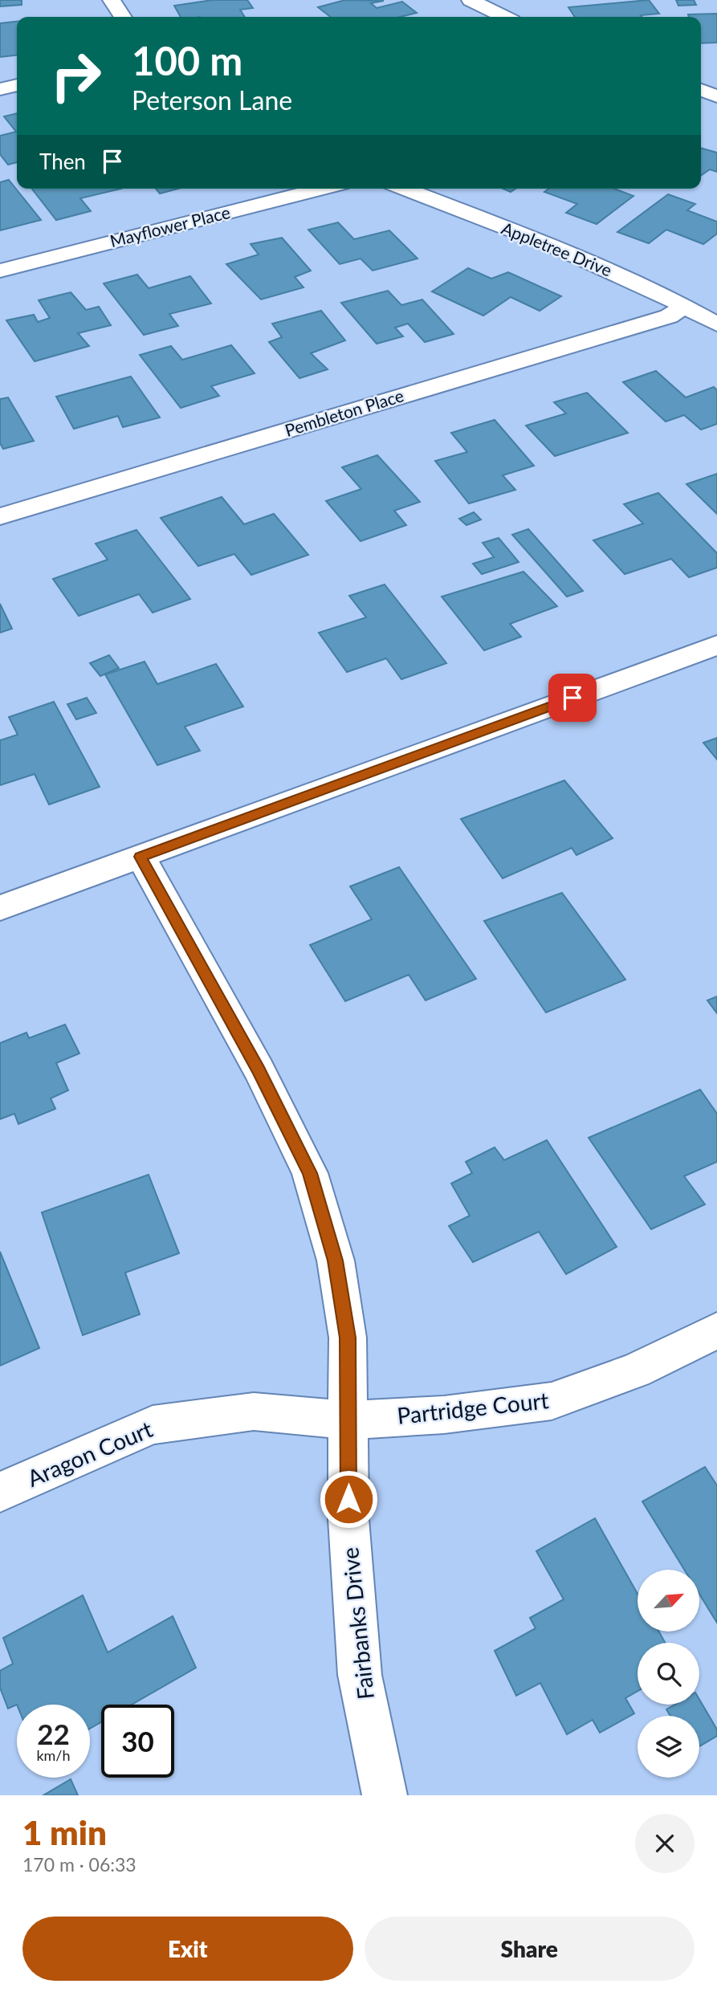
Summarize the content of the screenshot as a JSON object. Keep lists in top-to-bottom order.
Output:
{
  "streets": {
    "street": [
      "Mayflower Place",
      "Appletree Drive",
      "Pembleton Place",
      "Partridge Court",
      "Aragon Court",
      "Fairbanks Drive"
    ]
  },
  "crossings": [
    ["Appletree Drive", "Pembleton Place"],
    ["Partridge Court", "Aragon Court"],
    ["Partridge Court", "Fairbanks Drive"],
    ["Aragon Court", "Fairbanks Drive"]
  ],
  "north": "top right",
  "page": {
    "turn": ["100 m", "Peterson Lane"],
    "then": "Then",
    "speed": "22 km/h",
    "limit": "30",
    "heading": ["1 min", "170 m · 06:33"],
    "buttons": ["Exit", "Share"]
  }
}
